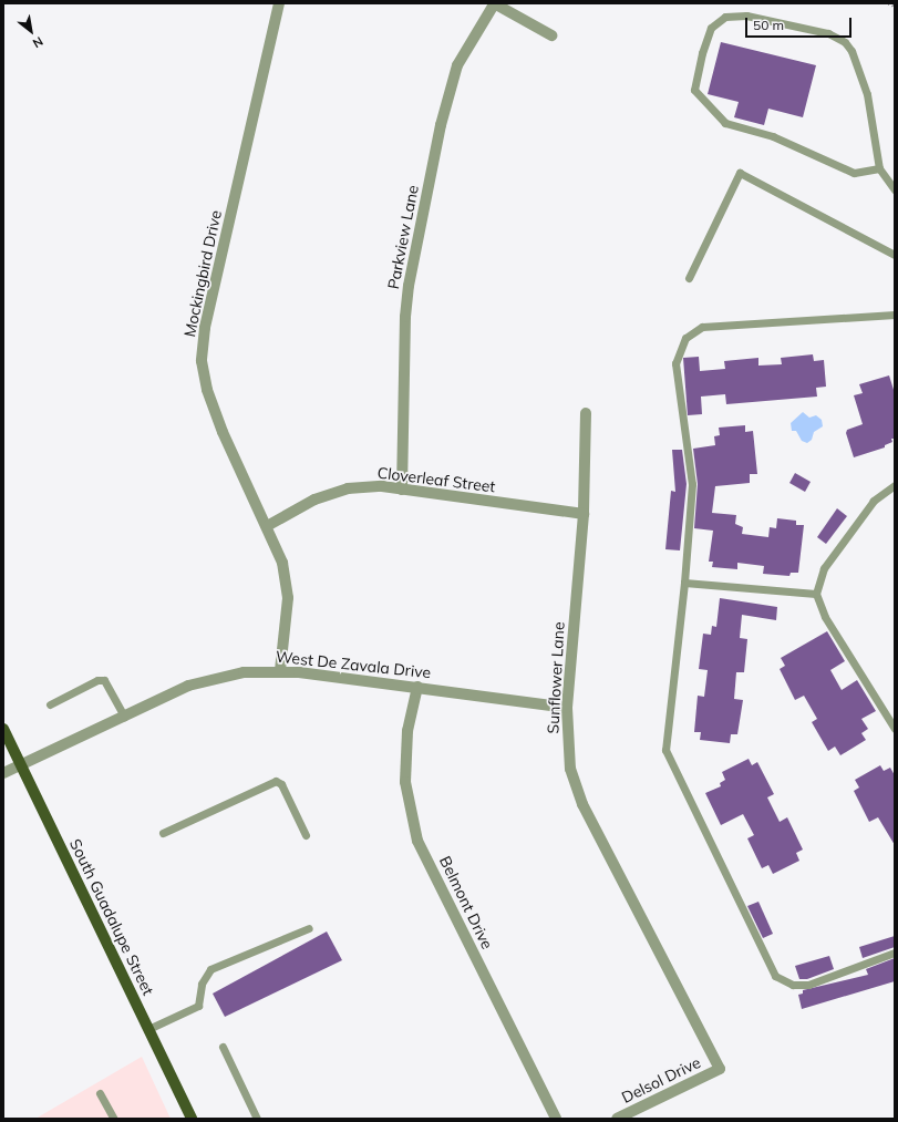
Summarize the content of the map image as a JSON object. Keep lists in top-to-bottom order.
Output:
{
  "streets": {
    "main road": ["South Guadalupe Street"],
    "street": [
      "Parkview Lane",
      "Mockingbird Drive",
      "Cloverleaf Street",
      "West De Zavala Drive",
      "Sunflower Lane",
      "Belmont Drive",
      "Delsol Drive"
    ]
  },
  "crossings": [
    ["Parkview Lane", "Cloverleaf Street"],
    ["Mockingbird Drive", "Cloverleaf Street"],
    ["Mockingbird Drive", "West De Zavala Drive"],
    ["Cloverleaf Street", "Sunflower Lane"],
    ["West De Zavala Drive", "Sunflower Lane"],
    ["West De Zavala Drive", "Belmont Drive"],
    ["West De Zavala Drive", "South Guadalupe Street"],
    ["Sunflower Lane", "Delsol Drive"]
  ],
  "scale_bar": "50 m",
  "north": "bottom right"
}
